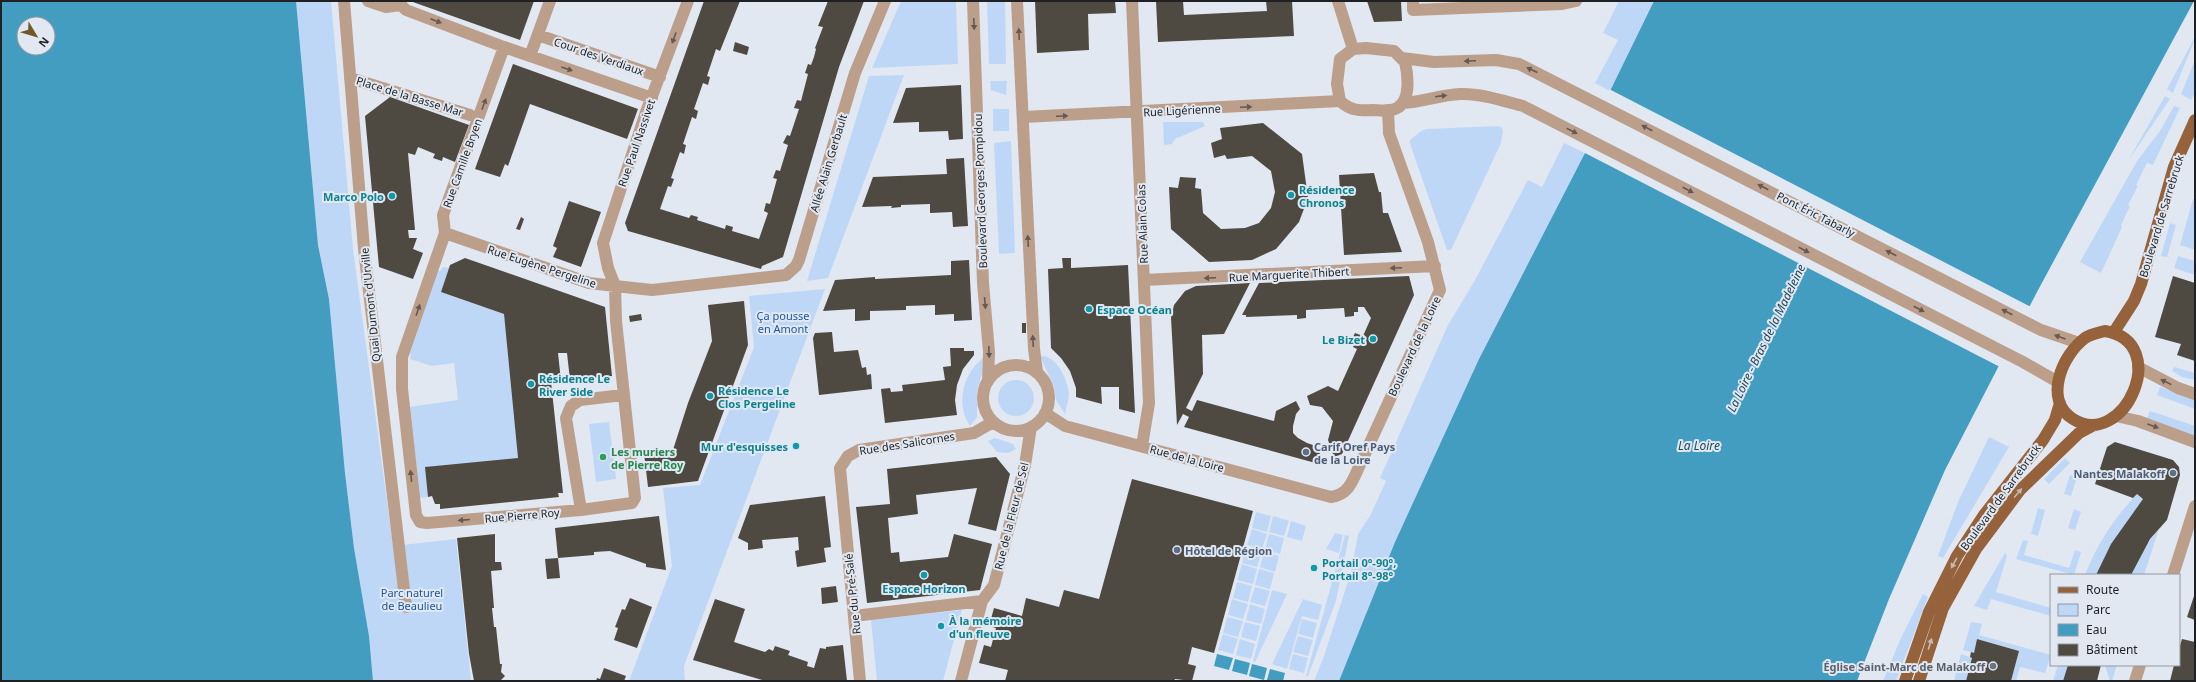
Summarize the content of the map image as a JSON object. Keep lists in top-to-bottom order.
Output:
{
  "streets": {
    "main road": ["Boulevard de Sarrebruck"],
    "street": [
      "Cour des Verdiaux",
      "Place de la Basse Mar",
      "Rue Ligérienne",
      "Rue Paul Nassivet",
      "Rue Camille Bryen",
      "Allée Alain Gerbault",
      "Boulevard Georges Pompidou",
      "Pont Éric Tabarly",
      "Rue Alain Colas",
      "Rue Eugène Pergeline",
      "Rue Marguerite Thibert",
      "Quai Dumont d'Urville",
      "Boulevard de la Loire",
      "Rue des Salicornes",
      "Rue de la Loire",
      "Rue Pierre Roy",
      "Rue de la Fleur de Sel",
      "Rue du Pré-Salé"
    ]
  },
  "crossings": [
    ["Cour des Verdiaux", "Rue Paul Nassivet"],
    ["Cour des Verdiaux", "Rue Camille Bryen"],
    ["Place de la Basse Mar", "Quai Dumont d'Urville"],
    ["Rue Ligérienne", "Pont Éric Tabarly"],
    ["Rue Ligérienne", "Rue Alain Colas"],
    ["Rue Ligérienne", "Boulevard de la Loire"],
    ["Rue Paul Nassivet", "Rue Eugène Pergeline"],
    ["Rue Paul Nassivet", "Rue Pierre Roy"],
    ["Rue Camille Bryen", "Rue Eugène Pergeline"],
    ["Rue Camille Bryen", "Rue Pierre Roy"],
    ["Allée Alain Gerbault", "Rue Eugène Pergeline"],
    ["Boulevard Georges Pompidou", "Rue des Salicornes"],
    ["Boulevard Georges Pompidou", "Rue de la Loire"],
    ["Boulevard Georges Pompidou", "Rue de la Fleur de Sel"],
    ["Pont Éric Tabarly", "Boulevard de Sarrebruck"],
    ["Pont Éric Tabarly", "Boulevard de la Loire"],
    ["Rue Alain Colas", "Rue Marguerite Thibert"],
    ["Rue Alain Colas", "Rue de la Loire"],
    ["Rue Marguerite Thibert", "Boulevard de la Loire"],
    ["Boulevard de la Loire", "Rue de la Loire"],
    ["Rue des Salicornes", "Rue de la Loire"],
    ["Rue des Salicornes", "Rue de la Fleur de Sel"],
    ["Rue des Salicornes", "Rue du Pré-Salé"],
    ["Rue de la Loire", "Rue de la Fleur de Sel"]
  ],
  "one_way": [
    "Rue Ligérienne",
    "Rue Camille Bryen",
    "Rue Marguerite Thibert",
    "Rue Pierre Roy"
  ],
  "water": ["La Loire - Bras de la Madeleine", "La Loire"],
  "parks": ["Ça pousse en Amont", "Parc naturel de Beaulieu"],
  "places": [
    "Résidence Chronos",
    "Marco Polo",
    "Espace Océan",
    "Le Bizet",
    "Résidence Le River Side",
    "Résidence Le Clos Pergeline",
    "Mur d'esquisses",
    "Carif Oref Pays de la Loire",
    "Les muriers de Pierre Roy",
    "Nantes Malakoff",
    "Hôtel de Région",
    "Portail 0°-90°, Portail 8°-98°",
    "Espace Horizon",
    "À la mémoire d'un fleuve",
    "Église Saint-Marc de Malakoff"
  ],
  "legend": [
    "Route",
    "Parc",
    "Eau",
    "Bâtiment"
  ],
  "north": "bottom right"
}
